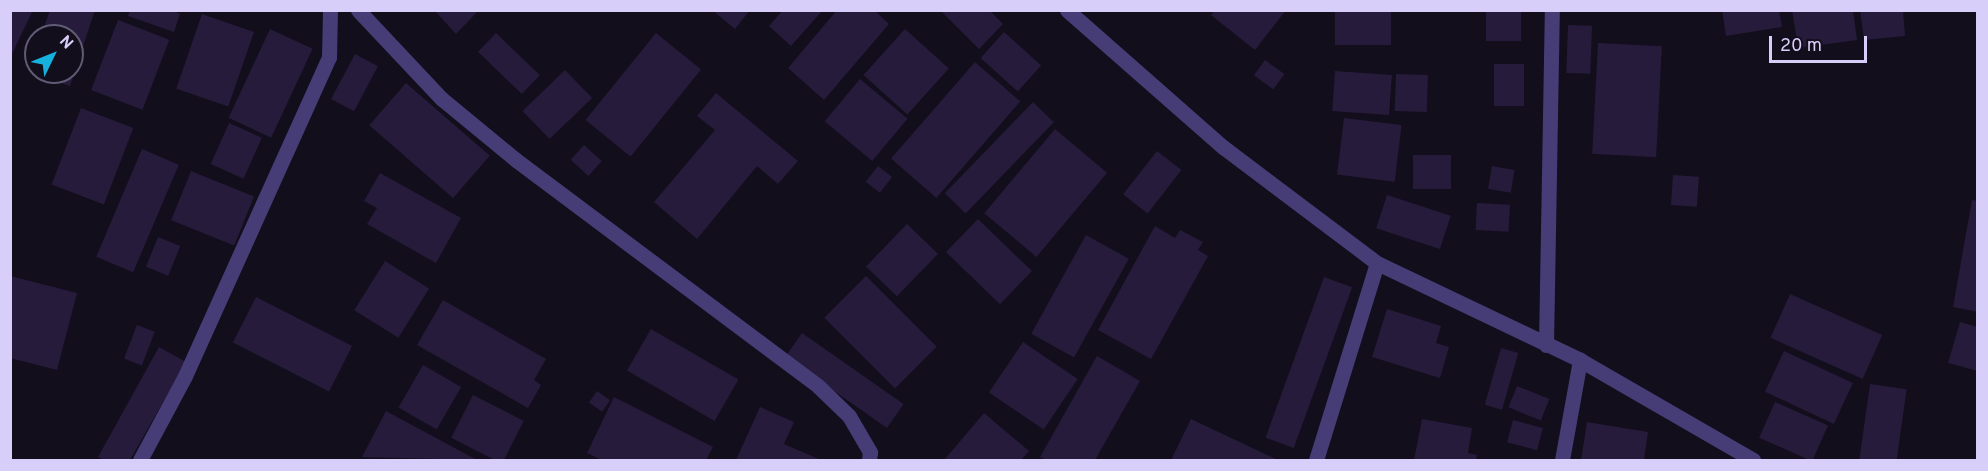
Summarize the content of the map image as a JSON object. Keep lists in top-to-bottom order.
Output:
{
  "scale_bar": "20 m",
  "north": "top right"
}
